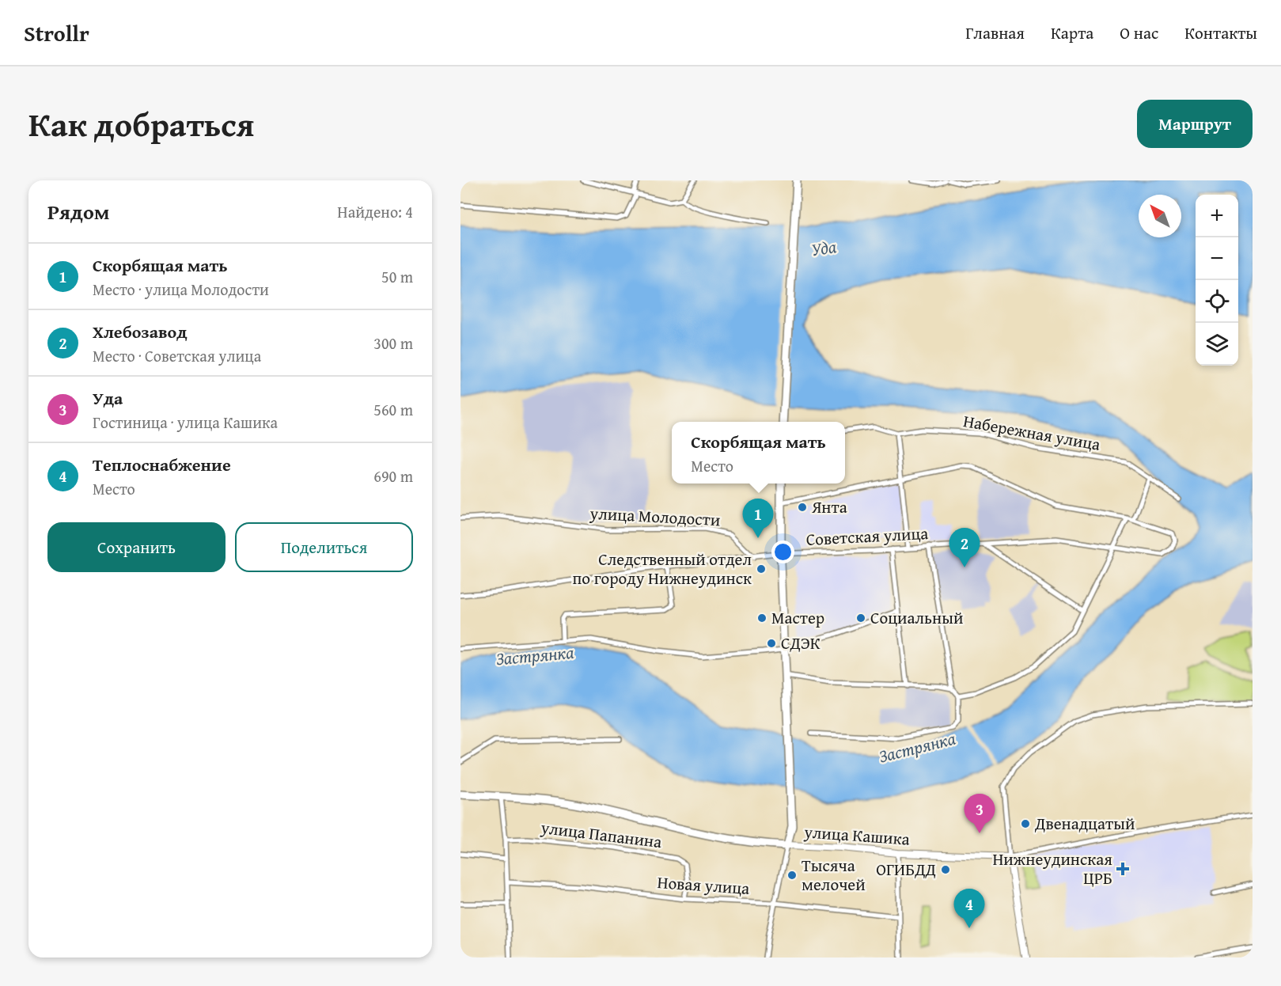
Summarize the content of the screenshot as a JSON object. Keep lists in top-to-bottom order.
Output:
{
  "streets": {
    "highway": ["улица Кашика"],
    "street": [
      "Набережная улица",
      "улица Молодости",
      "Советская улица",
      "улица Папанина",
      "Новая улица"
    ]
  },
  "crossings": [
    ["улица Молодости", "Советская улица"],
    ["улица Папанина", "Новая улица"]
  ],
  "water": ["Уда", "Застрянка"],
  "places": {
    "other": [
      "Янта",
      "Следственный отдел по городу Нижнеудинск",
      "Мастер",
      "Социальный",
      "СДЭК",
      "Двенадцатый",
      "ОГИБДД",
      "Тысяча мелочей"
    ],
    "health": ["Нижнеудинская ЦРБ"]
  },
  "north": "top left",
  "page": {
    "header": "Strollr",
    "nav": [
      "Главная",
      "Карта",
      "О нас",
      "Контакты"
    ],
    "title": "Как добраться",
    "buttons": [
      "Маршрут",
      ["Сохранить", "Поделиться"]
    ],
    "heading": ["Рядом", "Найдено: 4"],
    "map_buttons": ["+", "−"],
    "list": [
      {
        "mark": "1",
        "name": "Скорбящая мать",
        "note": "Место · улица Молодости",
        "value": "50 m"
      },
      {
        "mark": "2",
        "name": "Хлебозавод",
        "note": "Место · Советская улица",
        "value": "300 m"
      },
      {
        "mark": "3",
        "name": "Уда",
        "note": "Гостиница · улица Кашика",
        "value": "560 m"
      },
      {
        "mark": "4",
        "name": "Теплоснабжение",
        "note": "Место",
        "value": "690 m"
      }
    ],
    "popup": ["Скорбящая мать", "Место"],
    "pins": [
      "1",
      "2",
      "3",
      "4"
    ]
  }
}
